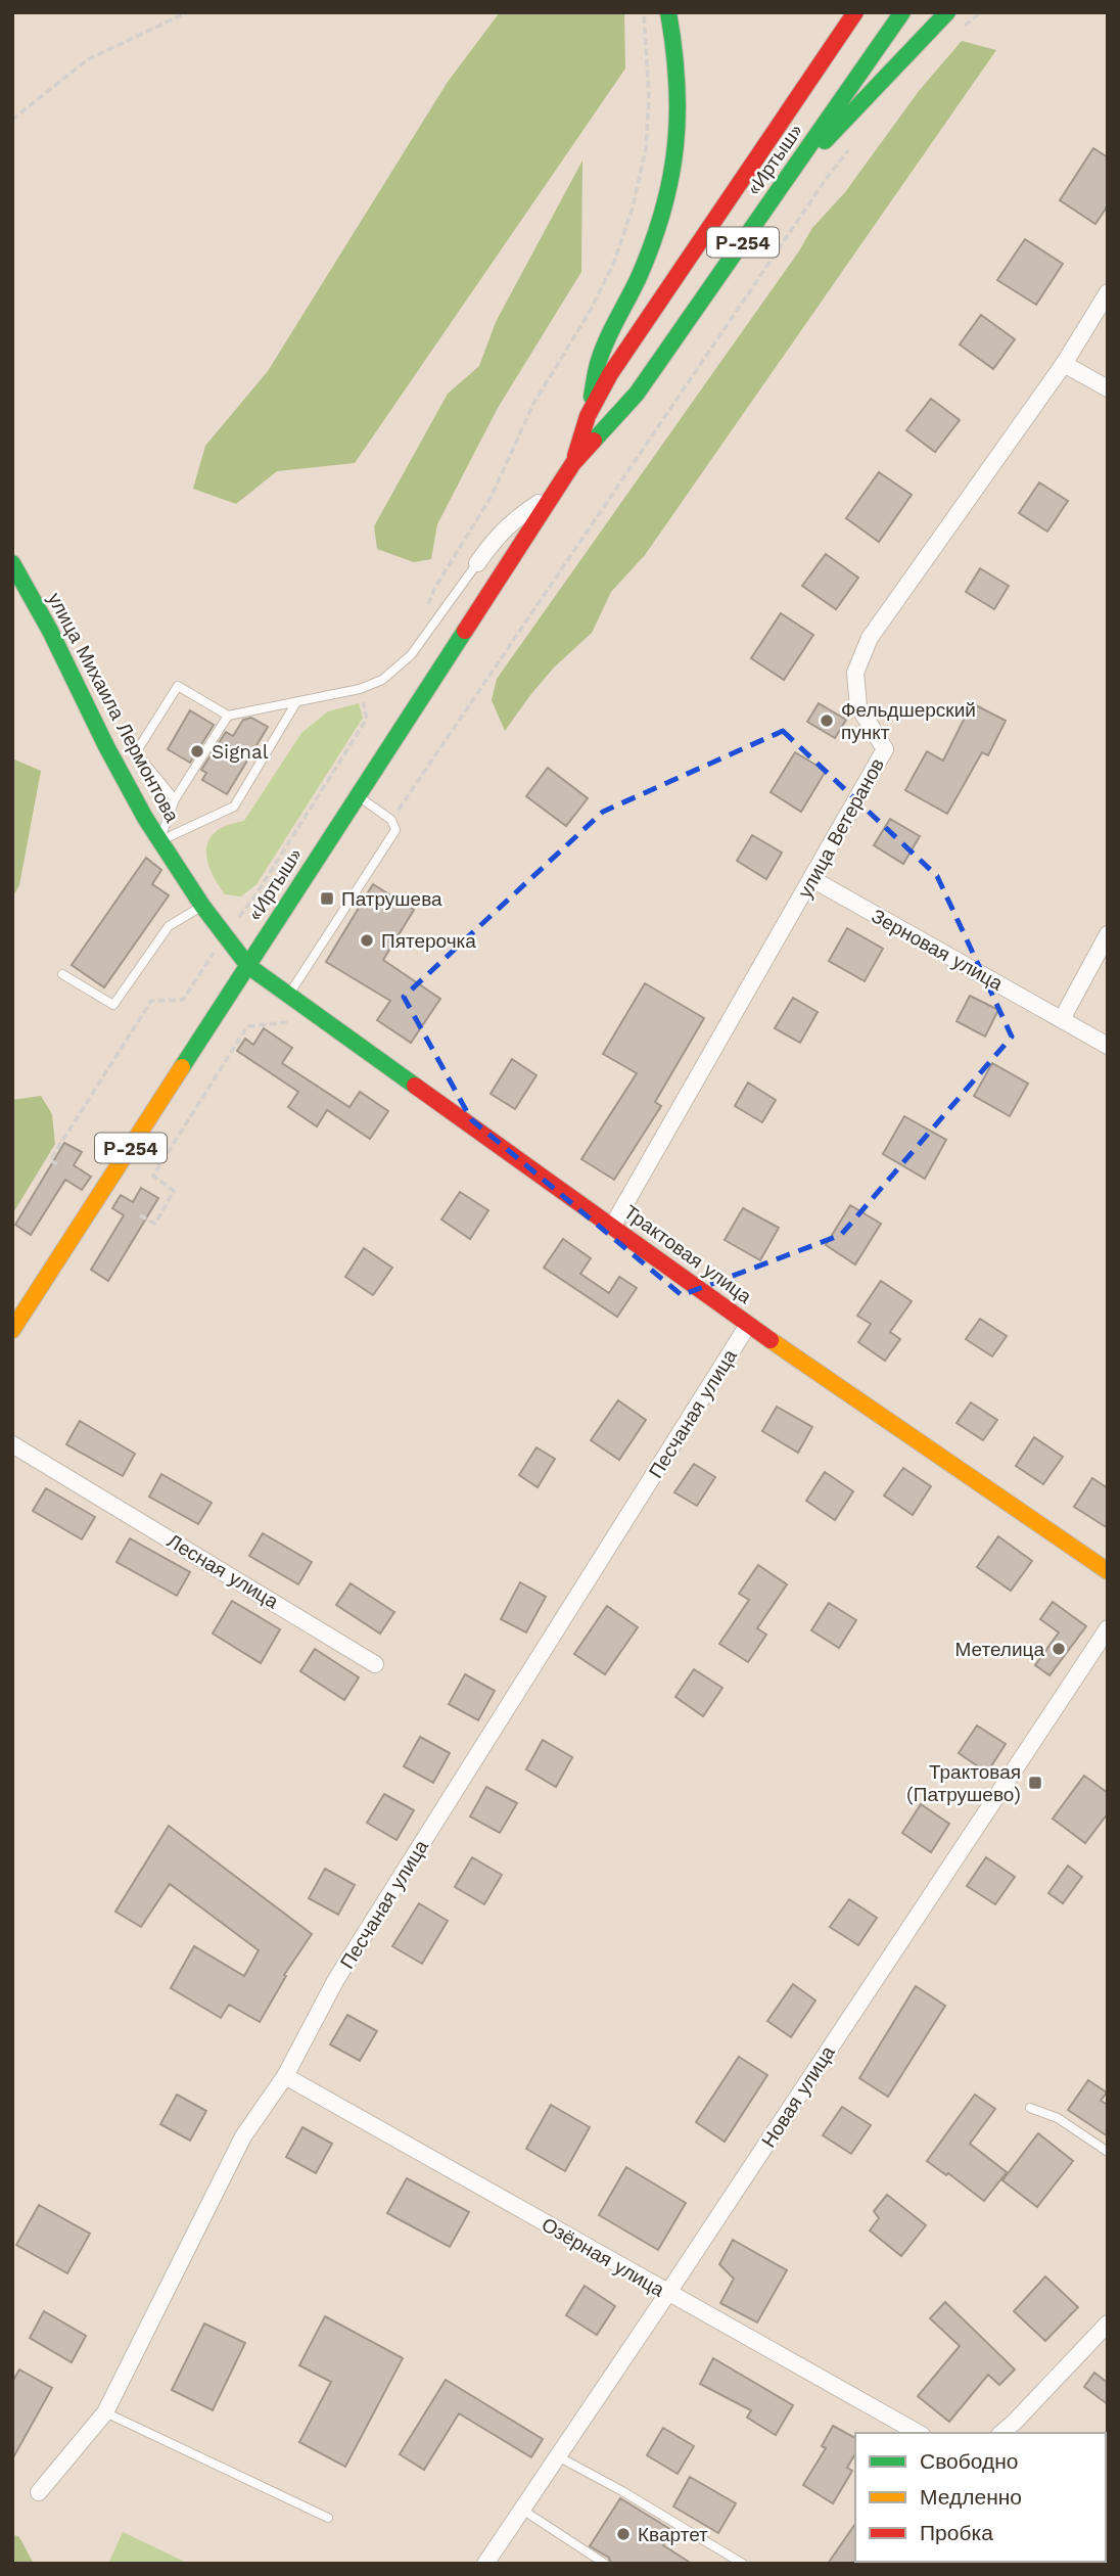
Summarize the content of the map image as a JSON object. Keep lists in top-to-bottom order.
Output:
{
  "streets": {
    "main road": [
      "«Иртыш»",
      "Р-254",
      "улица Михаила Лермонтова",
      "Трактовая улица"
    ],
    "street": [
      "улица Ветеранов",
      "Зерновая улица",
      "Песчаная улица",
      "Лесная улица",
      "Новая улица",
      "Озёрная улица"
    ]
  },
  "crossings": [
    ["«Иртыш»", "Трактовая улица"],
    ["улица Михаила Лермонтова", "Трактовая улица"],
    ["улица Ветеранов", "Зерновая улица"],
    ["улица Ветеранов", "Трактовая улица"],
    ["Трактовая улица", "Песчаная улица"],
    ["Песчаная улица", "Озёрная улица"],
    ["Новая улица", "Озёрная улица"]
  ],
  "places": {
    "other": [
      "Фельдшерский пункт",
      "Signal",
      "Пятерочка",
      "Метелица",
      "Квартет"
    ],
    "transit": ["Патрушева", "Трактовая (Патрушево)"]
  },
  "legend": ["Свободно", "Медленно", "Пробка"]
}
